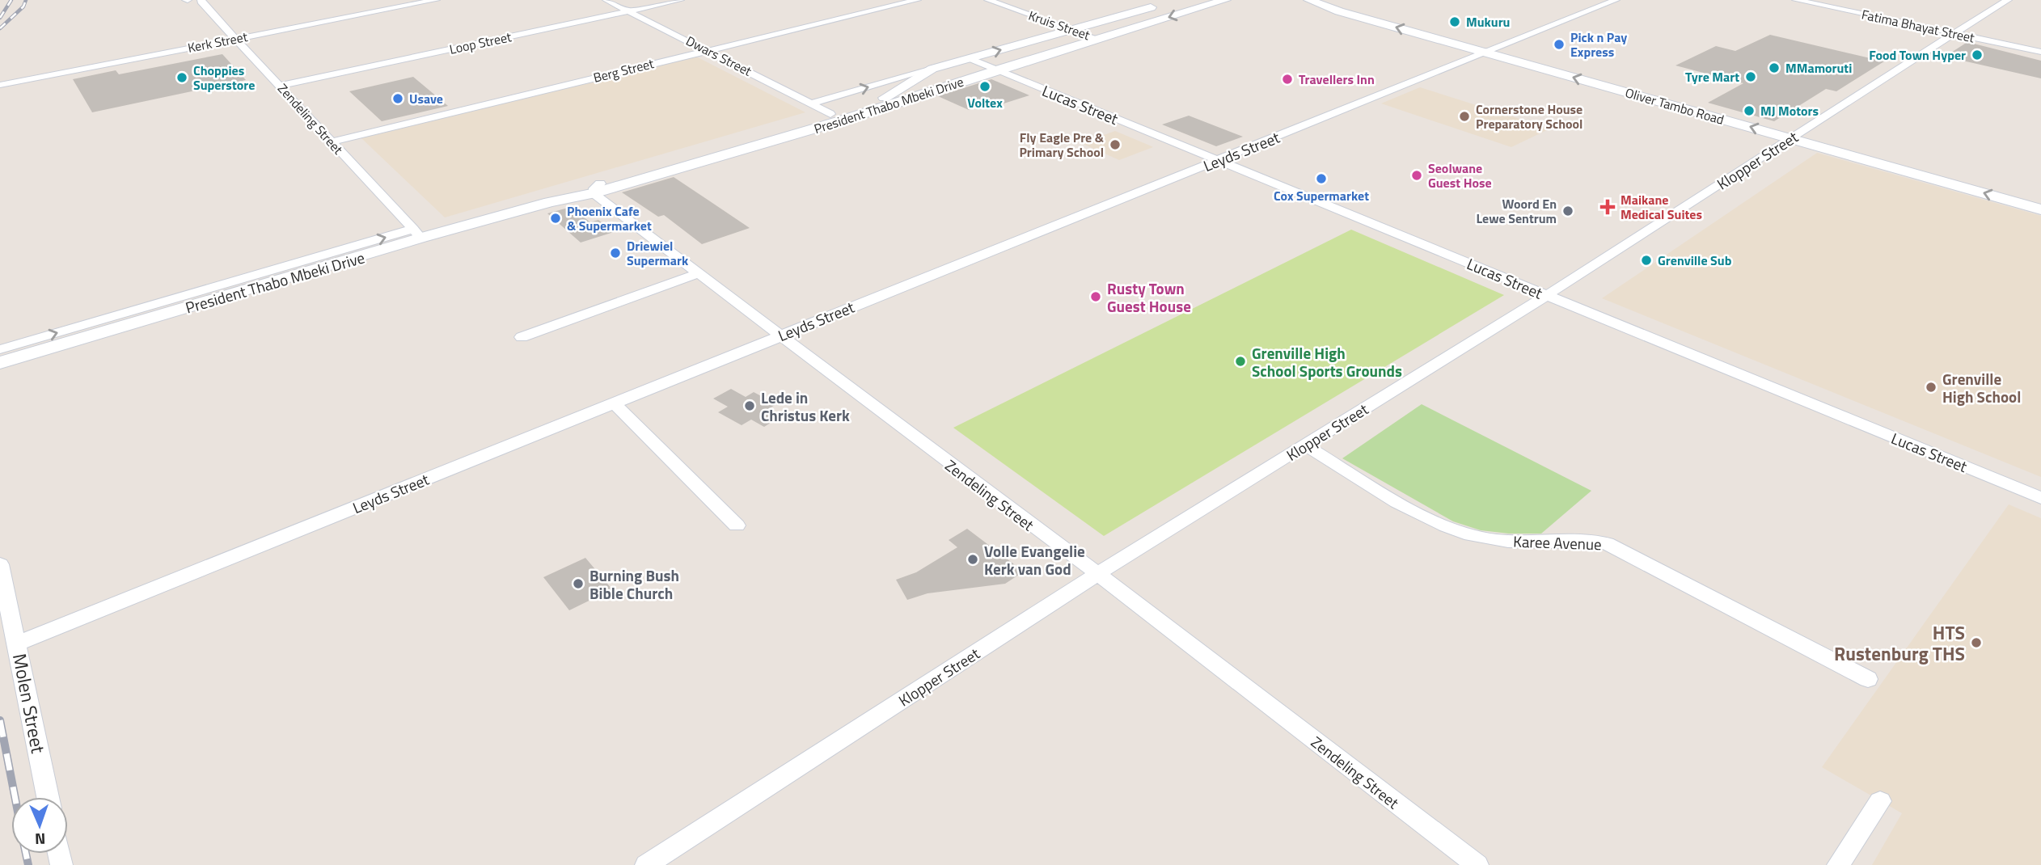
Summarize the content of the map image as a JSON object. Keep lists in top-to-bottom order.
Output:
{
  "streets": {
    "street": [
      "Kruis Street",
      "Fatima Bhayat Street",
      "Kerk Street",
      "Loop Street",
      "Dwars Street",
      "Berg Street",
      "Lucas Street",
      "President Thabo Mbeki Drive",
      "Oliver Tambo Road",
      "Zendeling Street",
      "Leyds Street",
      "Klopper Street",
      "Karee Avenue",
      "Molen Street"
    ]
  },
  "crossings": [
    ["Kruis Street", "President Thabo Mbeki Drive"],
    ["Fatima Bhayat Street", "Klopper Street"],
    ["Kerk Street", "Zendeling Street"],
    ["Loop Street", "Dwars Street"],
    ["Loop Street", "Zendeling Street"],
    ["Dwars Street", "Berg Street"],
    ["Dwars Street", "President Thabo Mbeki Drive"],
    ["Berg Street", "Zendeling Street"],
    ["Lucas Street", "President Thabo Mbeki Drive"],
    ["Lucas Street", "Leyds Street"],
    ["Lucas Street", "Klopper Street"],
    ["President Thabo Mbeki Drive", "Zendeling Street"],
    ["Oliver Tambo Road", "Leyds Street"],
    ["Oliver Tambo Road", "Klopper Street"],
    ["Zendeling Street", "Leyds Street"],
    ["Zendeling Street", "Klopper Street"],
    ["Leyds Street", "Molen Street"],
    ["Klopper Street", "Karee Avenue"]
  ],
  "one_way": ["Oliver Tambo Road"],
  "places": {
    "other": [
      "Mukuru",
      "Pick n Pay Express",
      "Food Town Hyper",
      "MMamoruti",
      "Tyre Mart",
      "Choppies Superstore",
      "Travellers Inn",
      "Voltex",
      "Usave",
      "MJ Motors",
      "Cornerstone House Preparatory School",
      "Fly Eagle Pre & Primary School",
      "Seolwane Guest Hose",
      "Cox Supermarket",
      "Woord En Lewe Sentrum",
      "Phoenix Cafe & Supermarket",
      "Driewiel Supermark",
      "Grenville Sub",
      "Rusty Town Guest House",
      "Grenville High School Sports Grounds",
      "Grenville High School",
      "Lede in Christus Kerk",
      "Volle Evangelie Kerk van God",
      "Burning Bush Bible Church",
      "HTS Rustenburg THS"
    ],
    "health": ["Maikane Medical Suites"]
  },
  "north": "bottom"
}
